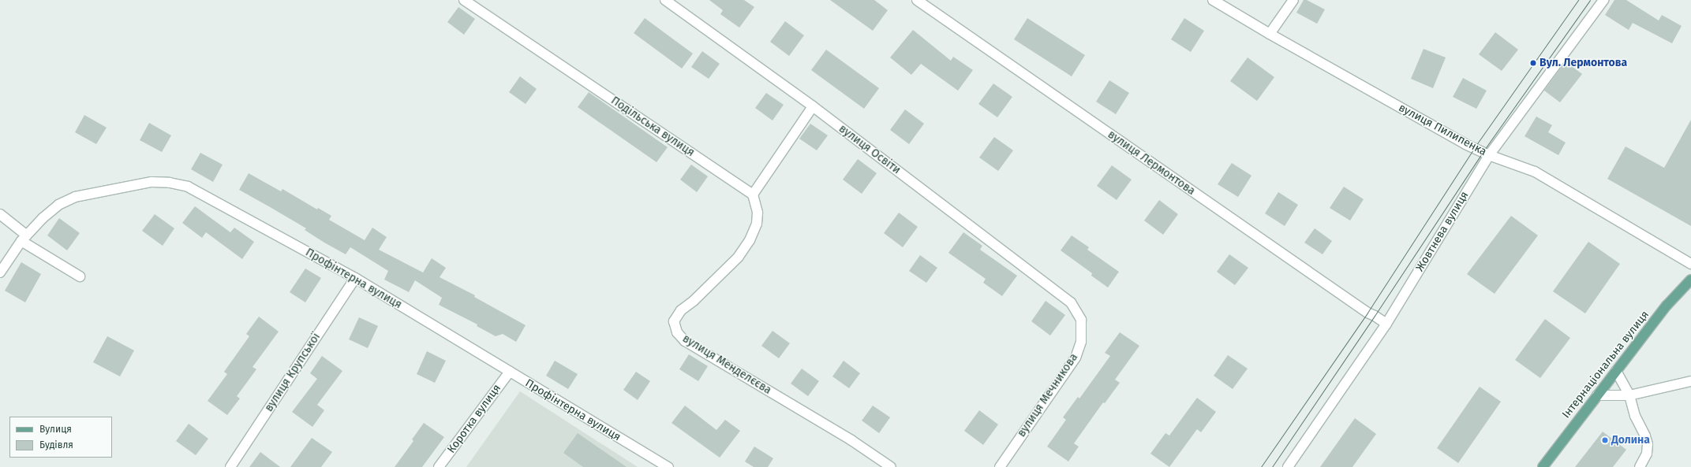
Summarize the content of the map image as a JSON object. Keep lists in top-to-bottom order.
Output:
{
  "streets": {
    "main road": ["Інтернаціональна вулиця"],
    "street": [
      "Подільська вулиця",
      "вулиця Пилипенка",
      "вулиця Освіти",
      "вулиця Лермонтова",
      "Жовтнева вулиця",
      "Профінтерна вулиця",
      "вулиця Менделєєва",
      "вулиця Крупської",
      "вулиця Мечникова",
      "Коротка вулиця"
    ]
  },
  "crossings": [
    ["Подільська вулиця", "вулиця Менделєєва"],
    ["вулиця Пилипенка", "Жовтнева вулиця"],
    ["вулиця Освіти", "вулиця Мечникова"],
    ["вулиця Лермонтова", "Жовтнева вулиця"],
    ["Профінтерна вулиця", "вулиця Крупської"],
    ["Профінтерна вулиця", "Коротка вулиця"]
  ],
  "places": ["Вул. Лермонтова", "Долина"],
  "legend": ["Вулиця", "Будівля"]
}
